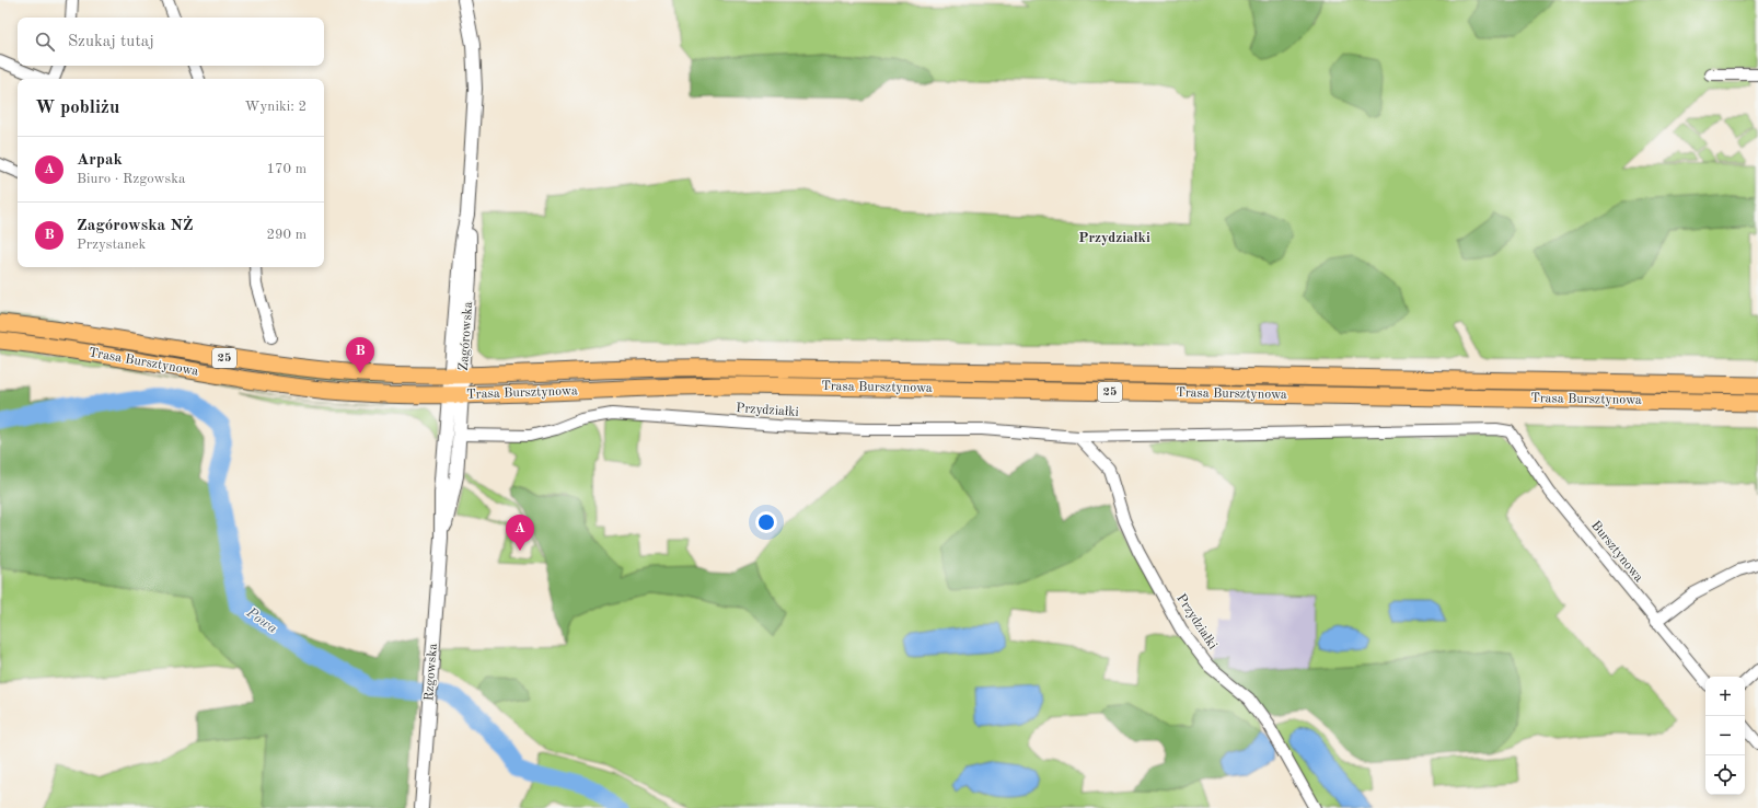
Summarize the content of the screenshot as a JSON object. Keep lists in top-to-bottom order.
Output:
{
  "streets": {
    "main road": ["25", "Trasa Bursztynowa"],
    "street": [
      "Zagórowska",
      "Przydziałki",
      "Bursztynowa",
      "Rzgowska"
    ]
  },
  "crossings": [
    ["Zagórowska", "Trasa Bursztynowa"],
    ["Zagórowska", "Przydziałki"],
    ["Zagórowska", "Rzgowska"],
    ["Przydziałki", "Bursztynowa"]
  ],
  "districts": ["Przydziałki"],
  "water": ["Powa"],
  "page": {
    "search": "Szukaj tutaj",
    "heading": ["W pobliżu", "Wyniki: 2"],
    "list": [
      {
        "mark": "A",
        "name": "Arpak",
        "note": "Biuro · Rzgowska",
        "value": "170 m"
      },
      {
        "mark": "B",
        "name": "Zagórowska NŻ",
        "note": "Przystanek",
        "value": "290 m"
      }
    ],
    "pins": ["B", "A"],
    "map_buttons": ["+", "−"]
  }
}
